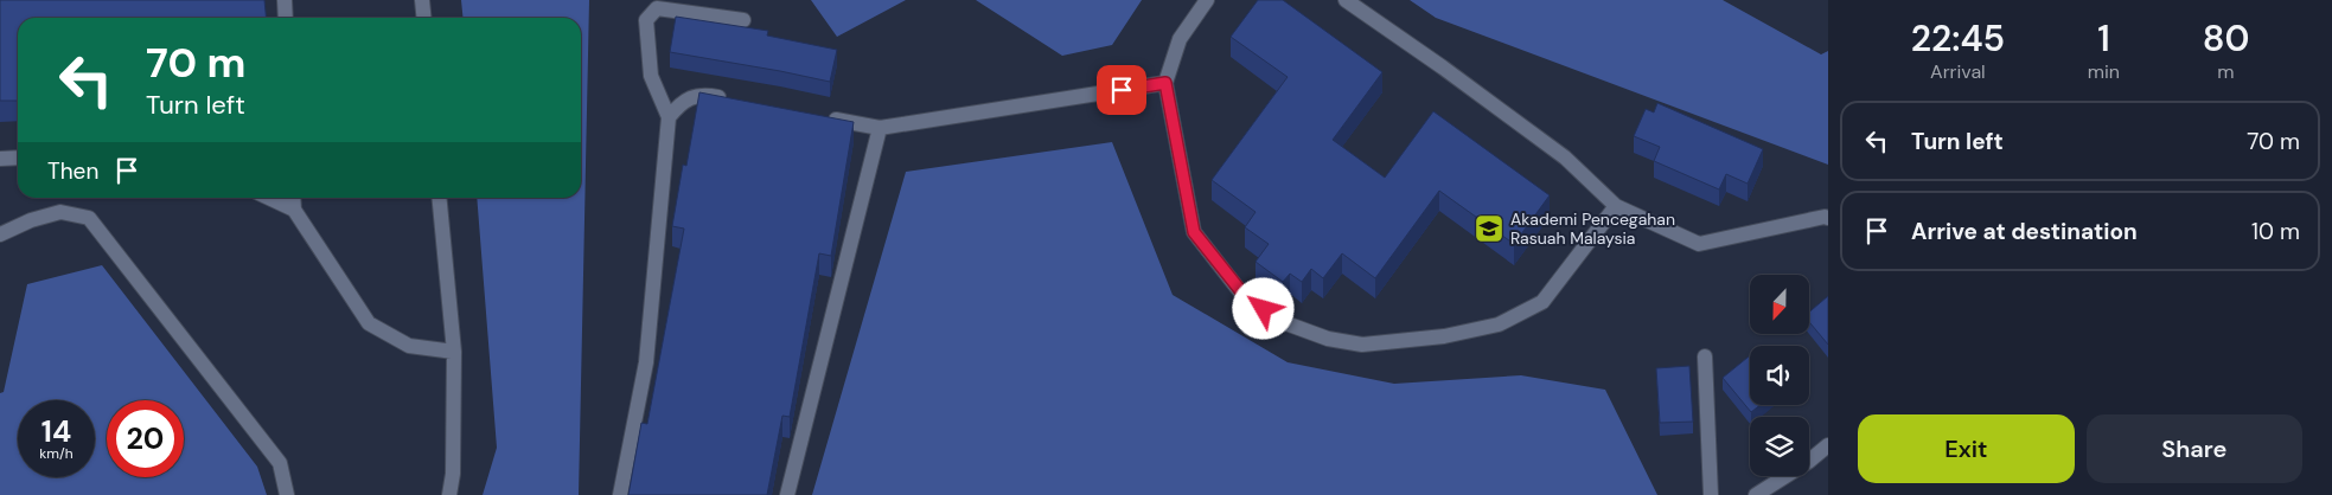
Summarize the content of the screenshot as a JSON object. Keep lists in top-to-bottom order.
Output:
{
  "places": {
    "school or university": ["Akademi Pencegahan Rasuah Malaysia"]
  },
  "north": "bottom",
  "page": {
    "eta": [
      "22:45",
      "Arrival",
      "1",
      "min",
      "80",
      "m"
    ],
    "turn": ["70 m", "Turn left"],
    "list": [
      {
        "name": "Turn left",
        "value": "70 m"
      },
      {
        "name": "Arrive at destination",
        "value": "10 m"
      }
    ],
    "then": "Then",
    "speed": "14 km/h",
    "limit": "20",
    "buttons": ["Exit", "Share"]
  }
}
